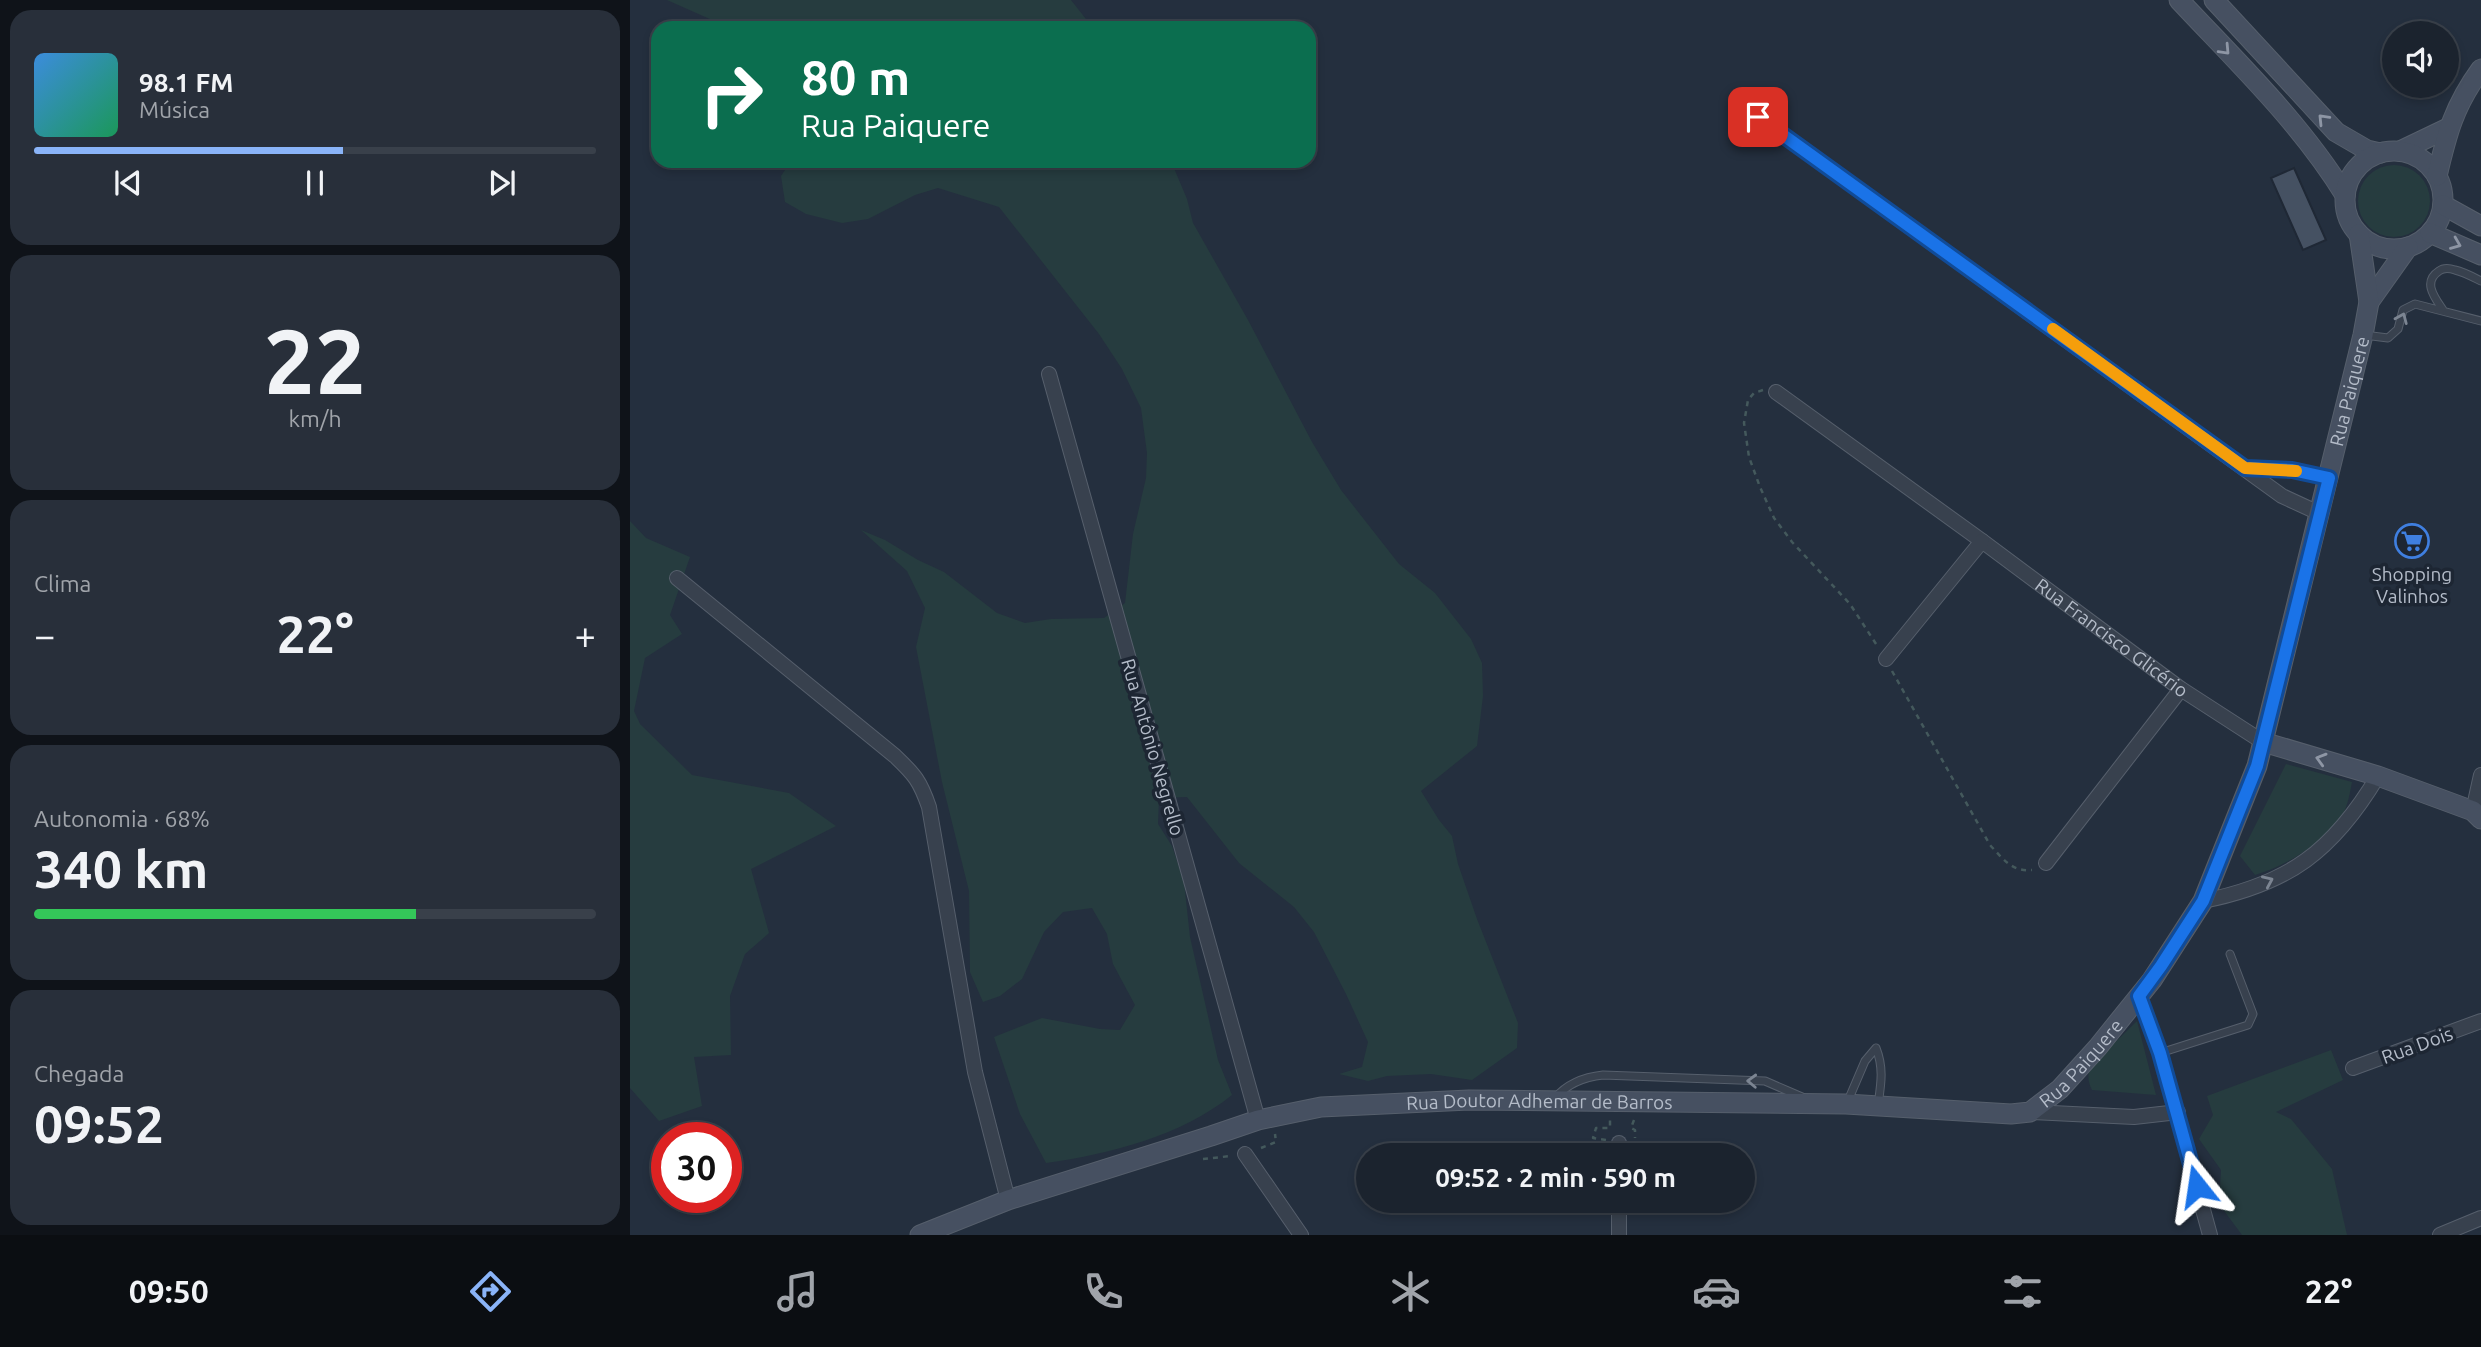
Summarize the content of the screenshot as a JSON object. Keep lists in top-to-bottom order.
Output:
{
  "streets": {
    "street": [
      "Rua Paiquere",
      "Rua Francisco Glicério",
      "Rua Antônio Negrello",
      "Rua Dois",
      "Rua Doutor Adhemar de Barros"
    ]
  },
  "crossings": [
    ["Rua Paiquere", "Rua Francisco Glicério"],
    ["Rua Paiquere", "Rua Doutor Adhemar de Barros"],
    ["Rua Antônio Negrello", "Rua Doutor Adhemar de Barros"]
  ],
  "places": {
    "supermarket": ["Shopping Valinhos"]
  },
  "page": {
    "turn": ["80 m", "Rua Paiquere"],
    "song": ["98.1 FM", "Música"],
    "tile": [
      ["22", "km/h"],
      "Clima",
      ["Autonomia · 68%", "340 km"],
      ["Chegada", "09:52"]
    ],
    "heat": ["−", "22°", "+"],
    "limit": "30",
    "trip": "09:52 · 2 min · 590 m",
    "tabs": ["09:50", "22°"]
  }
}
